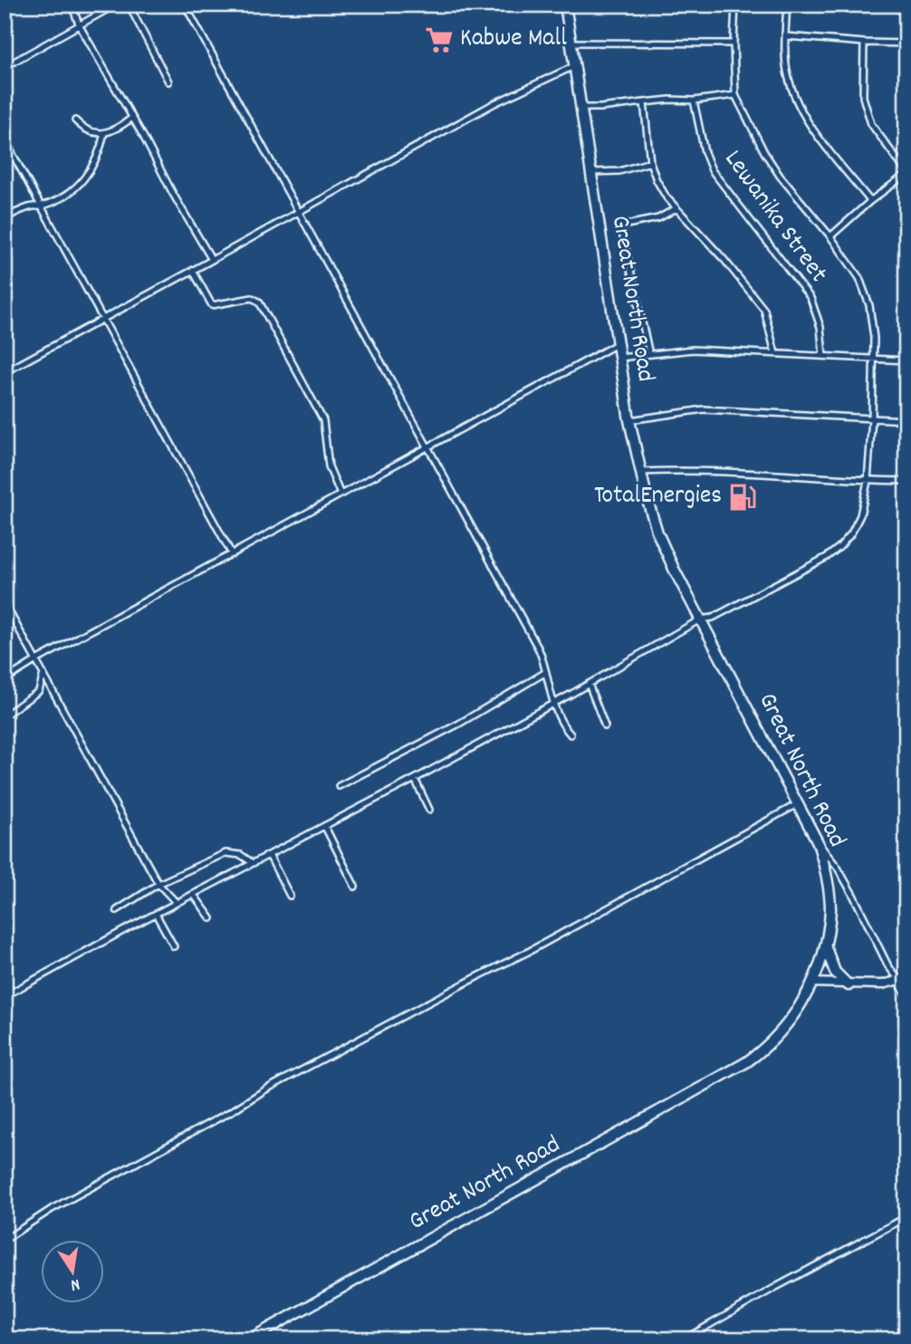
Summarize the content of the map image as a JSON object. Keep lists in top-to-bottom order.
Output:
{
  "streets": {
    "highway": ["Great North Road"],
    "street": ["Lewanika Street"]
  },
  "places": {
    "supermarket": ["Kabwe Mall"],
    "fuel station": ["TotalEnergies"]
  },
  "north": "bottom"
}
